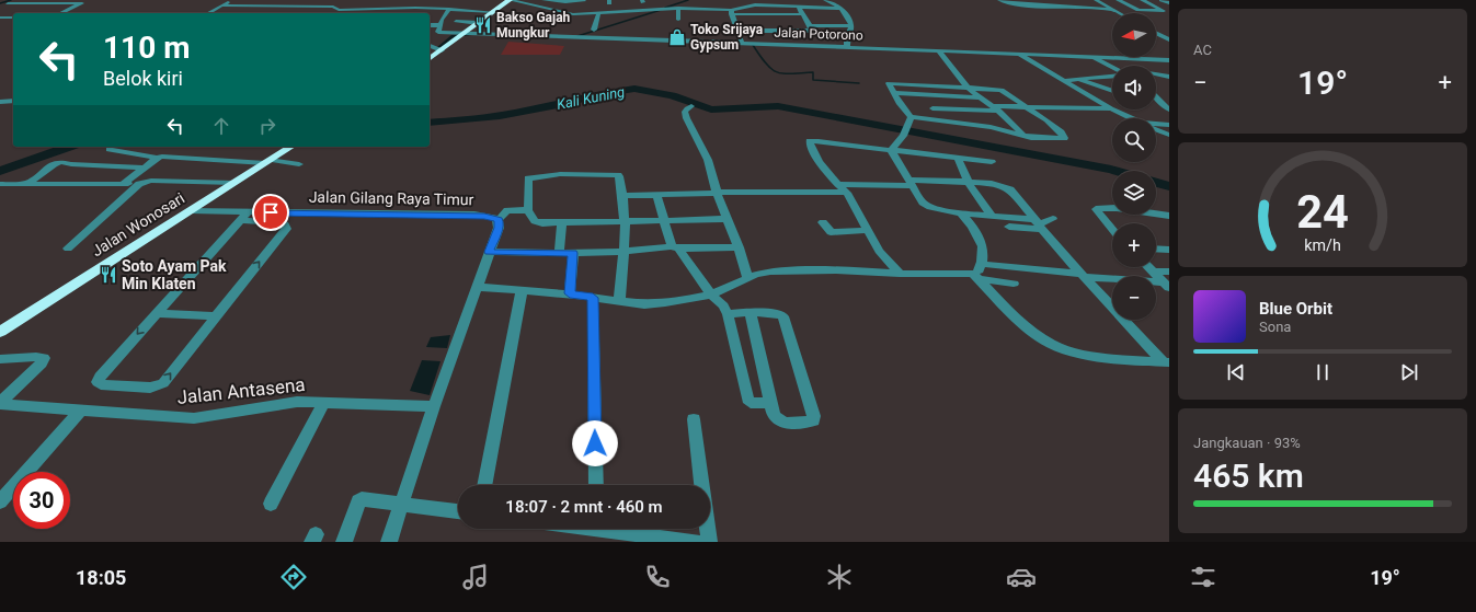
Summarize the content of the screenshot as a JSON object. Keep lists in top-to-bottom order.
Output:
{
  "streets": {
    "highway": ["Jalan Wonosari"],
    "street": ["Jalan Potorono", "Jalan Gilang Raya Timur", "Jalan Antasena"]
  },
  "crossings": [
    ["Jalan Gilang Raya Timur", "Jalan Wonosari"]
  ],
  "water": ["Kali Kuning"],
  "places": {
    "restaurant": ["Bakso Gajah Mungkur", "Soto Ayam Pak Min Klaten"],
    "shop": ["Toko Srijaya Gypsum"]
  },
  "north": "left",
  "page": {
    "tile": [
      "AC",
      ["Jangkauan · 93%", "465 km"]
    ],
    "map_buttons": ["+", "−"],
    "turn": ["110 m", "Belok kiri"],
    "heat": ["−", "19°", "+"],
    "song": ["Blue Orbit", "Sona"],
    "limit": "30",
    "trip": "18:07 · 2 mnt · 460 m",
    "tabs": ["18:05", "19°"],
    "gauge": ["24", "km/h"]
  }
}
